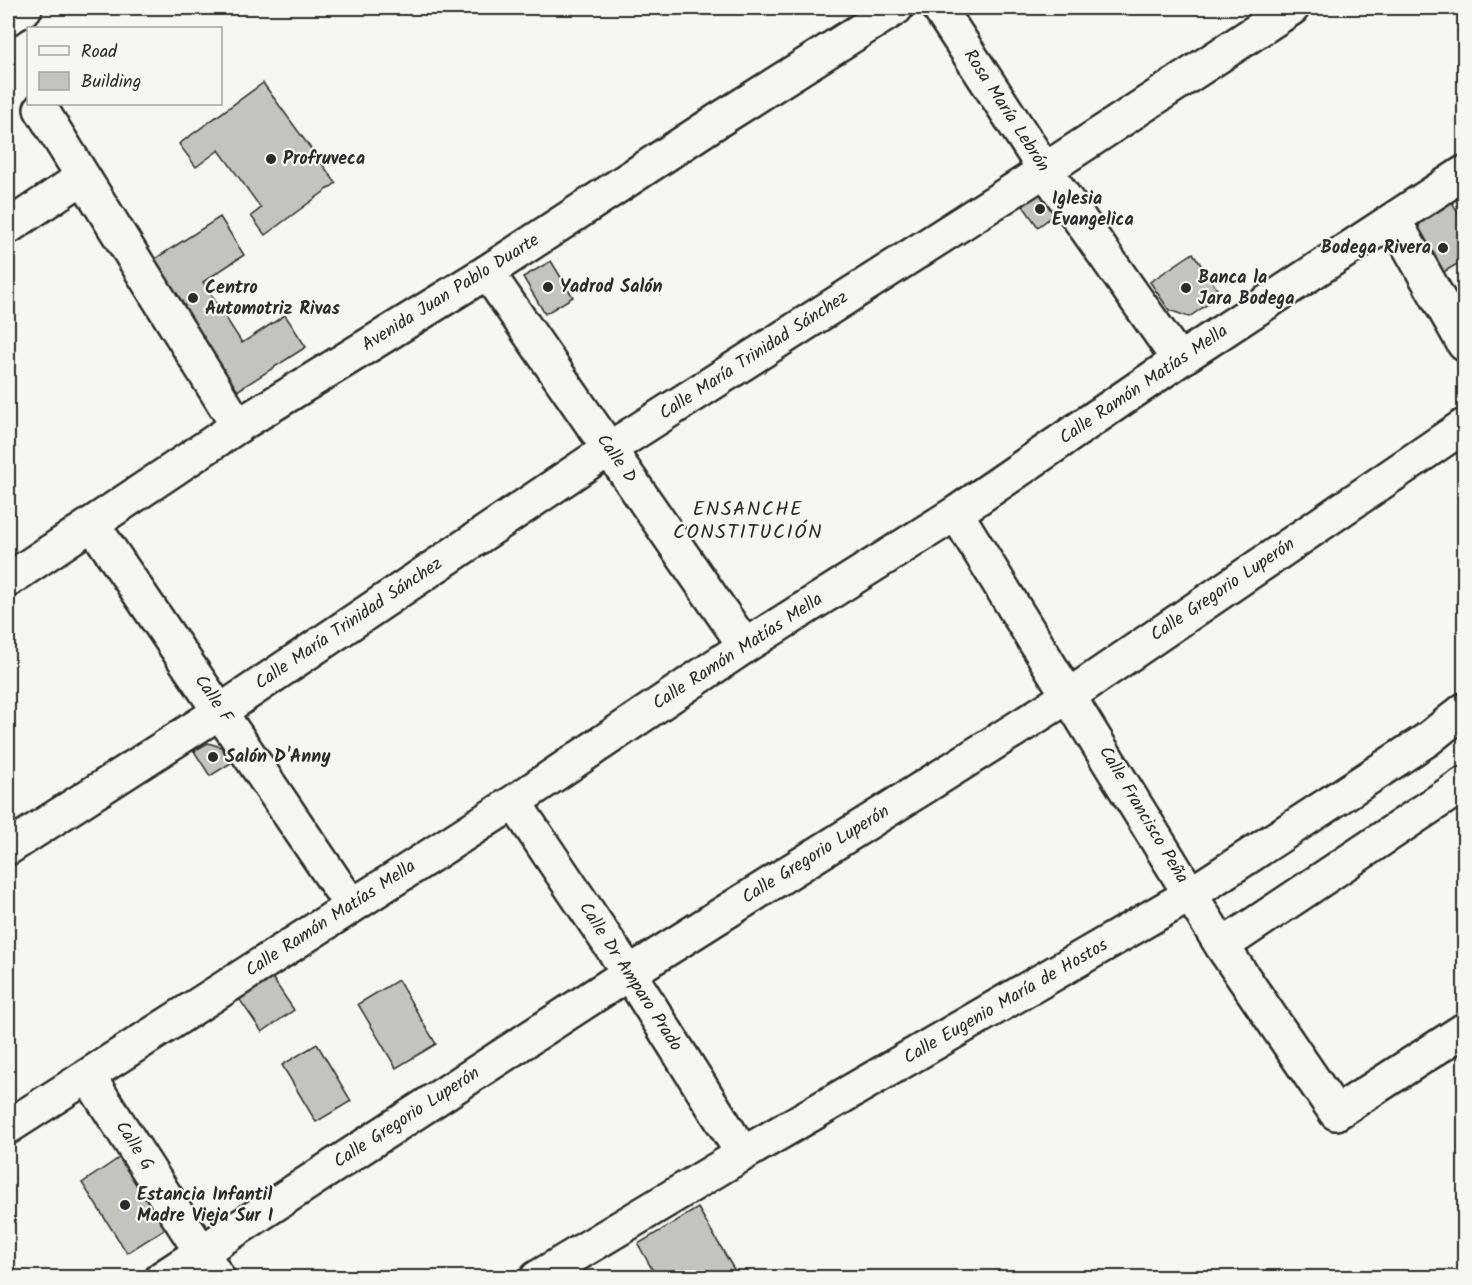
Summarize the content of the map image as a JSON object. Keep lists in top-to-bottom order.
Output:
{
  "streets": {
    "street": [
      "Rosa María Lebrón",
      "Avenida Juan Pablo Duarte",
      "Calle María Trinidad Sánchez",
      "Calle Ramón Matías Mella",
      "Calle D",
      "Calle Gregorio Luperón",
      "Calle F",
      "Calle Francisco Peña",
      "Calle Dr Amparo Prado",
      "Calle Eugenio María de Hostos",
      "Calle G"
    ]
  },
  "crossings": [
    ["Rosa María Lebrón", "Calle María Trinidad Sánchez"],
    ["Rosa María Lebrón", "Calle Ramón Matías Mella"],
    ["Avenida Juan Pablo Duarte", "Calle D"],
    ["Avenida Juan Pablo Duarte", "Calle F"],
    ["Calle María Trinidad Sánchez", "Calle D"],
    ["Calle María Trinidad Sánchez", "Calle F"],
    ["Calle Ramón Matías Mella", "Calle D"],
    ["Calle Ramón Matías Mella", "Calle F"],
    ["Calle Ramón Matías Mella", "Calle Francisco Peña"],
    ["Calle Ramón Matías Mella", "Calle Dr Amparo Prado"],
    ["Calle Ramón Matías Mella", "Calle G"],
    ["Calle Gregorio Luperón", "Calle Francisco Peña"],
    ["Calle Gregorio Luperón", "Calle Dr Amparo Prado"],
    ["Calle Gregorio Luperón", "Calle G"],
    ["Calle Francisco Peña", "Calle Eugenio María de Hostos"],
    ["Calle Dr Amparo Prado", "Calle Eugenio María de Hostos"]
  ],
  "districts": ["ENSANCHE CONSTITUCIÓN"],
  "places": [
    "Profruveca",
    "Iglesia Evangelica",
    "Bodega Rivera",
    "Yadrod Salón",
    "Banca la Jara Bodega",
    "Centro Automotriz Rivas",
    "Salón D'Anny",
    "Estancia Infantil Madre Vieja Sur I"
  ],
  "legend": ["Road", "Building"]
}
